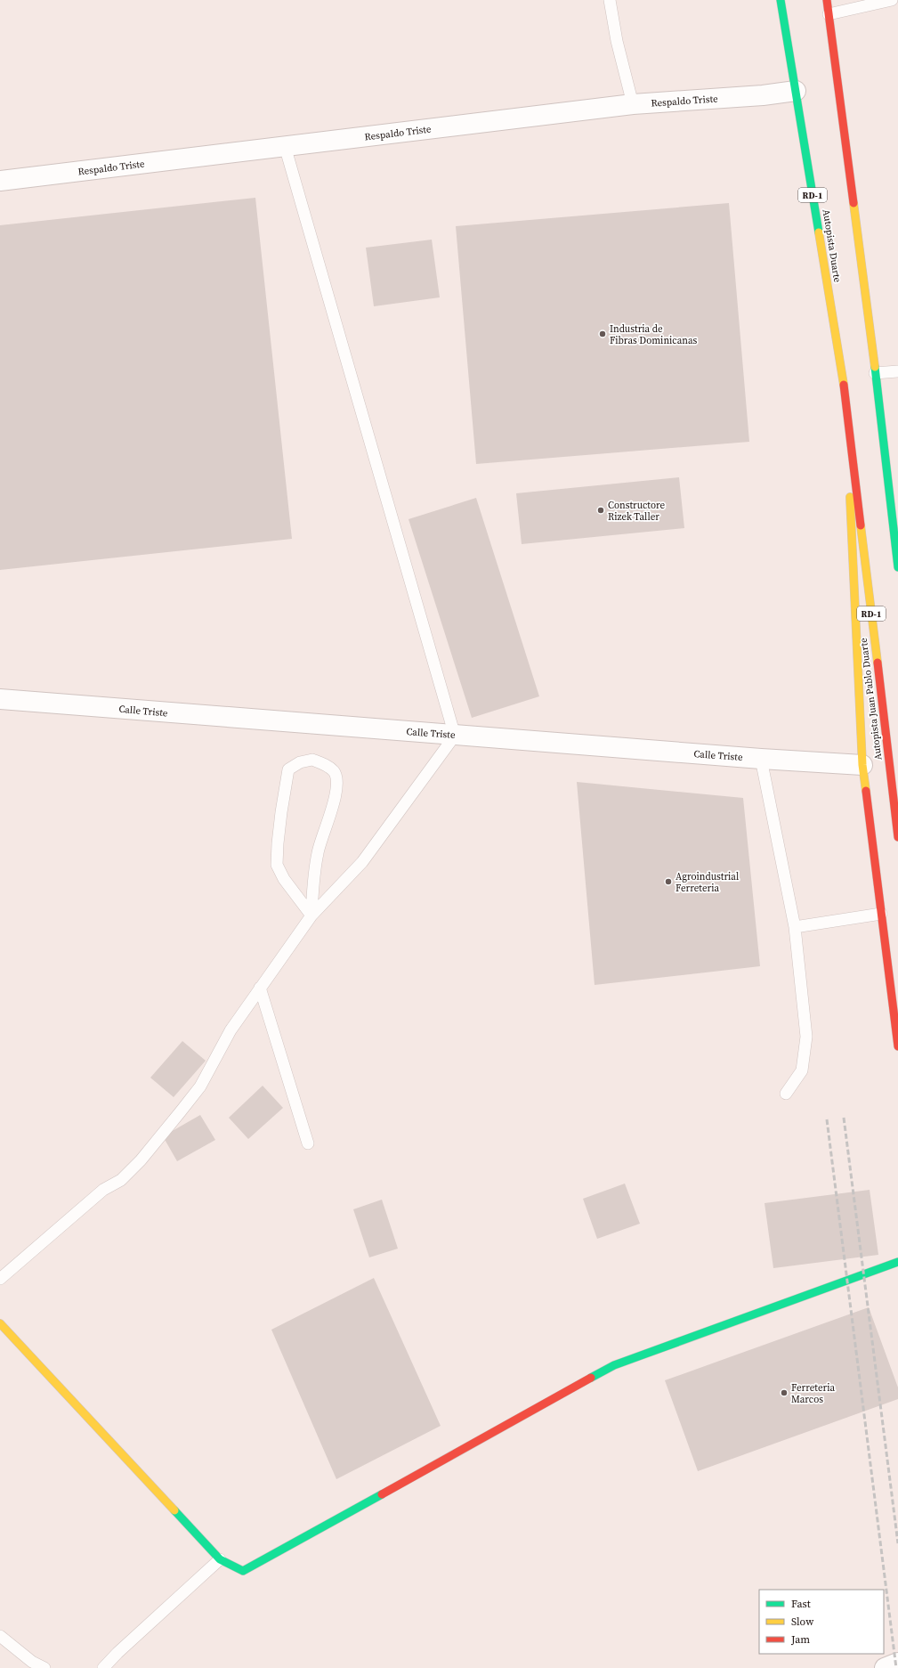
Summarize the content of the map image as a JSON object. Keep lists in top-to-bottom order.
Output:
{
  "streets": {
    "main road": ["RD-1", "Autopista Duarte", "Autopista Juan Pablo Duarte"],
    "street": ["Respaldo Triste", "Calle Triste"]
  },
  "crossings": [
    ["Respaldo Triste", "Autopista Duarte"],
    ["Autopista Duarte", "Autopista Juan Pablo Duarte"]
  ],
  "places": [
    "Industria de Fibras Dominicanas",
    "Constructore Rizek Taller",
    "Agroindustrial Ferreteria",
    "Ferreteria Marcos"
  ],
  "legend": ["Fast", "Slow", "Jam"]
}
